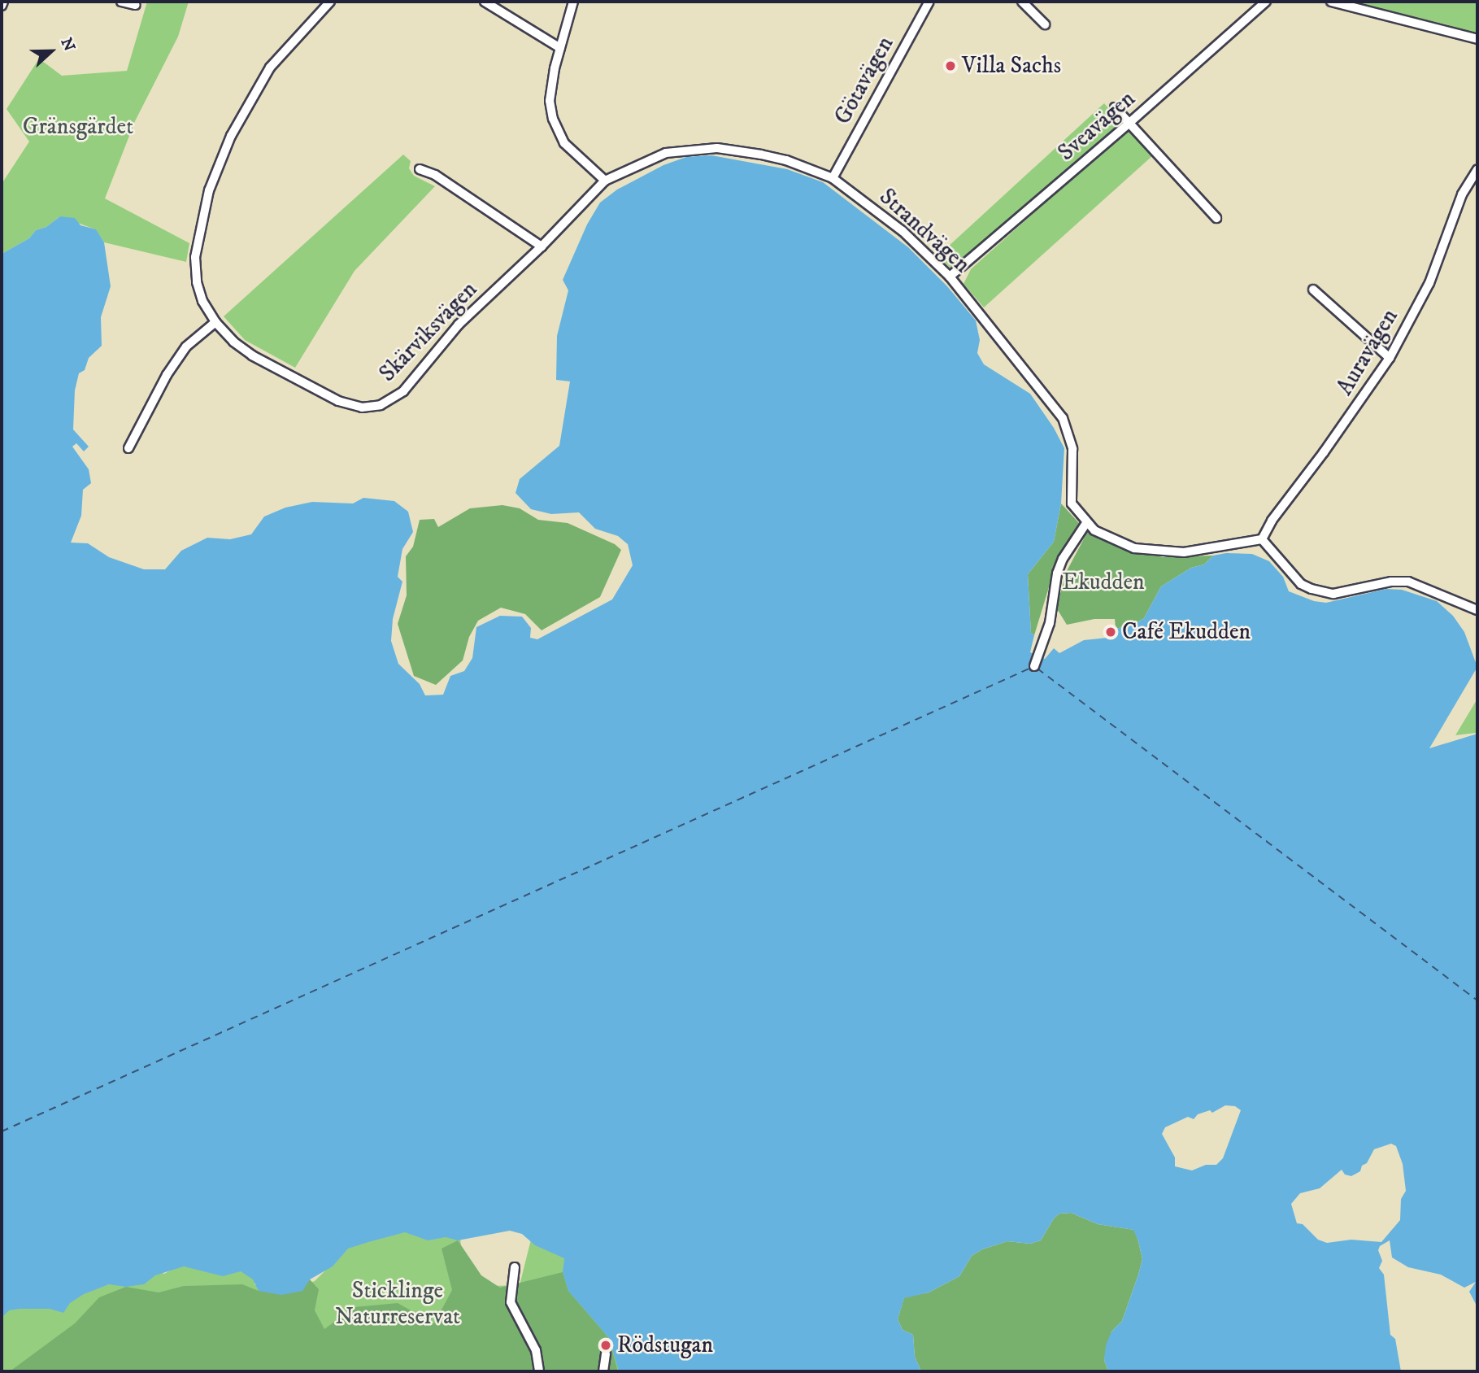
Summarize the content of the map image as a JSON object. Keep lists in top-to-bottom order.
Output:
{
  "streets": {
    "street": [
      "Götavägen",
      "Sveavägen",
      "Strandvägen",
      "Skärviksvägen",
      "Auravägen"
    ]
  },
  "crossings": [
    ["Götavägen", "Strandvägen"],
    ["Sveavägen", "Strandvägen"],
    ["Strandvägen", "Skärviksvägen"],
    ["Strandvägen", "Auravägen"]
  ],
  "parks": ["Gränsgärdet", "Ekudden", "Sticklinge Naturreservat"],
  "places": ["Villa Sachs", "Café Ekudden", "Rödstugan"],
  "north": "right"
}
